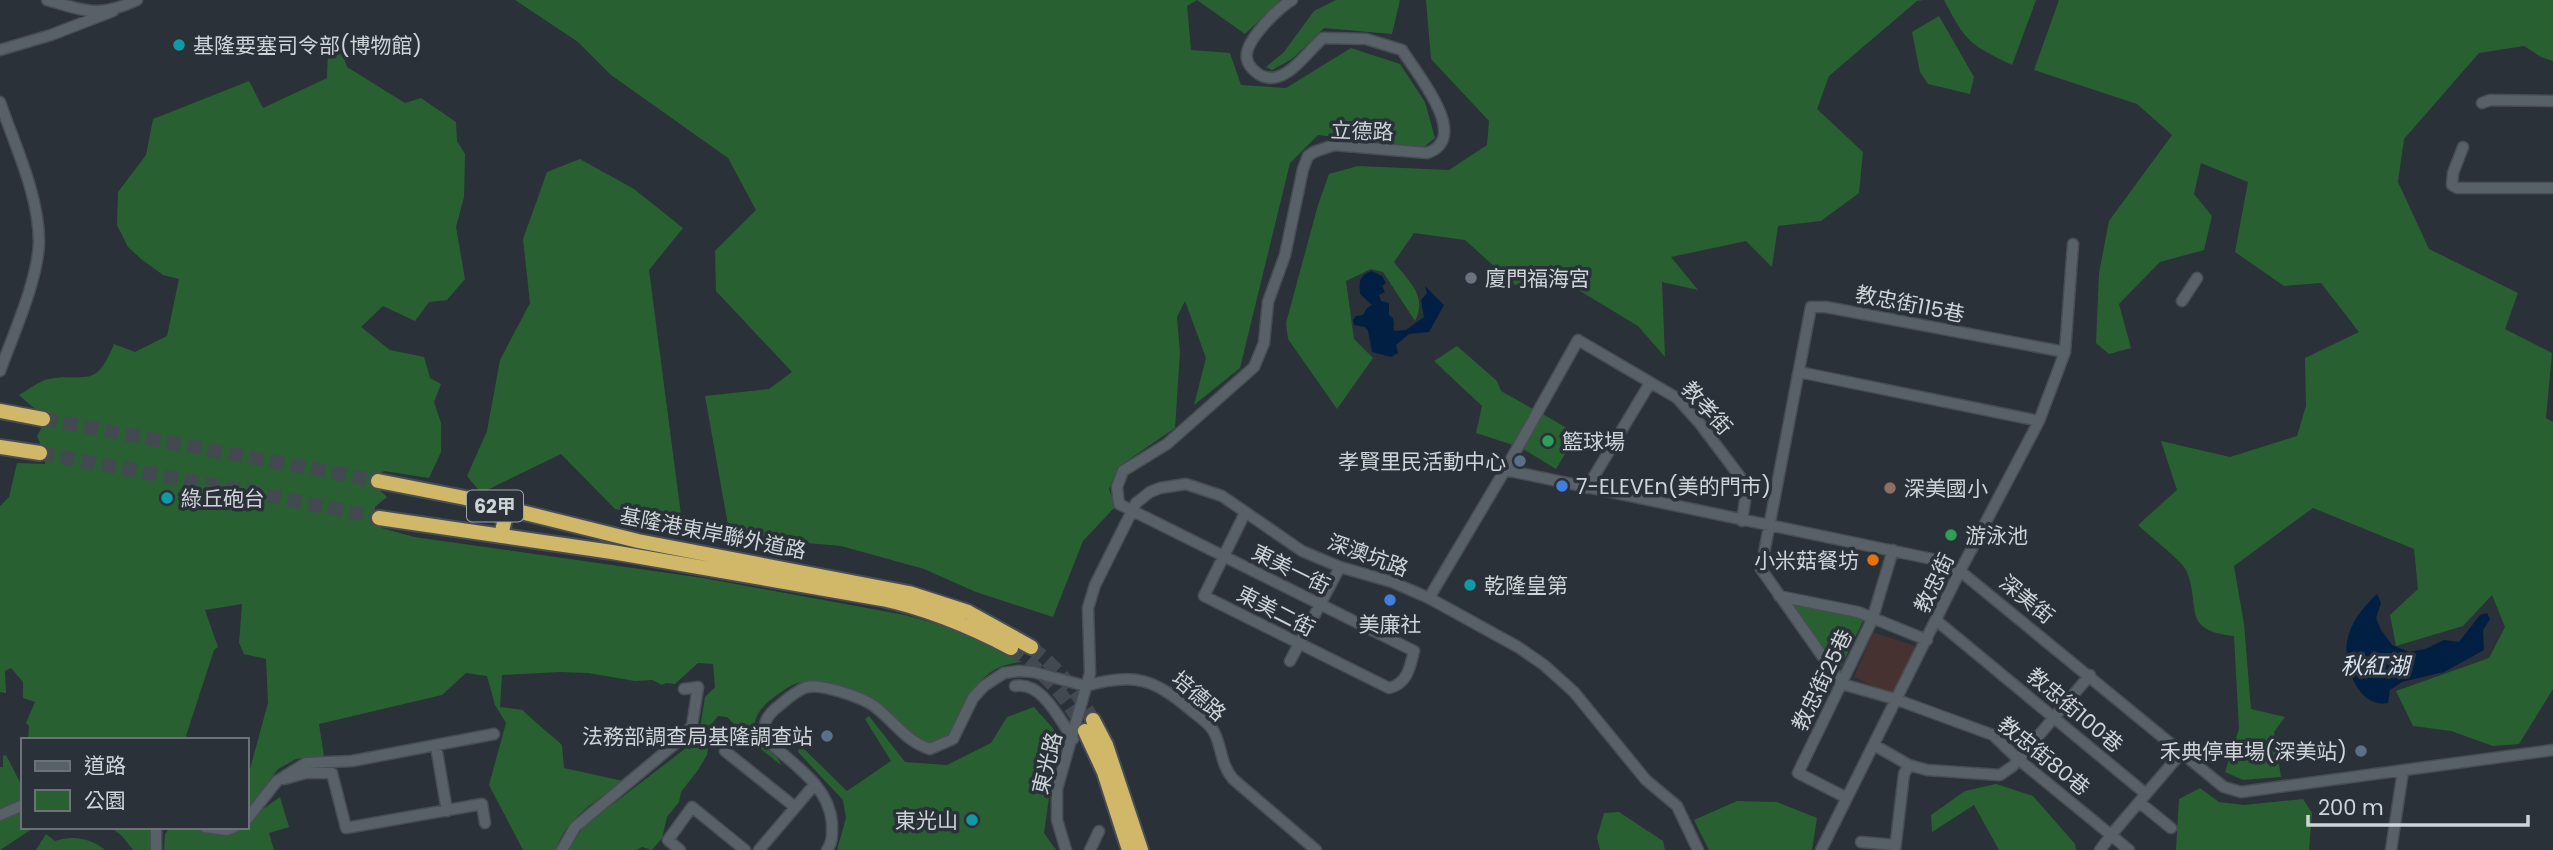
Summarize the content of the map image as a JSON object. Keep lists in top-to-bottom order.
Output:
{
  "streets": {
    "highway": ["62甲", "基隆港東岸聯外道路"],
    "street": [
      "立德路",
      "教忠街115巷",
      "教孝街",
      "深澳坑路",
      "東美一街",
      "教忠街",
      "深美街",
      "東美二街",
      "教忠街25巷",
      "培德路",
      "教忠街100巷",
      "教忠街80巷",
      "東光路"
    ]
  },
  "crossings": [
    ["立德路", "深澳坑路"],
    ["立德路", "東美一街"],
    ["教忠街115巷", "教忠街"],
    ["教孝街", "深美街"],
    ["深澳坑路", "東美一街"],
    ["深澳坑路", "東美二街"],
    ["深澳坑路", "培德路"],
    ["深澳坑路", "東光路"],
    ["東美一街", "東美二街"],
    ["教忠街", "深美街"],
    ["教忠街", "教忠街25巷"],
    ["教忠街", "教忠街100巷"],
    ["教忠街", "教忠街80巷"],
    ["深美街", "教忠街25巷"],
    ["教忠街25巷", "教忠街80巷"],
    ["培德路", "東光路"]
  ],
  "water": ["秋紅湖"],
  "places": [
    "基隆要塞司令部(博物館)",
    "廈門福海宮",
    "籃球場",
    "孝賢里民活動中心",
    "7-ELEVEn(美的門市)",
    "深美國小",
    "綠丘砲台",
    "游泳池",
    "小米菇餐坊",
    "乾隆皇第",
    "美廉社",
    "法務部調查局基隆調查站",
    "禾典停車場(深美站)",
    "東光山"
  ],
  "legend": ["道路", "公園"],
  "scale_bar": "200 m"
}
